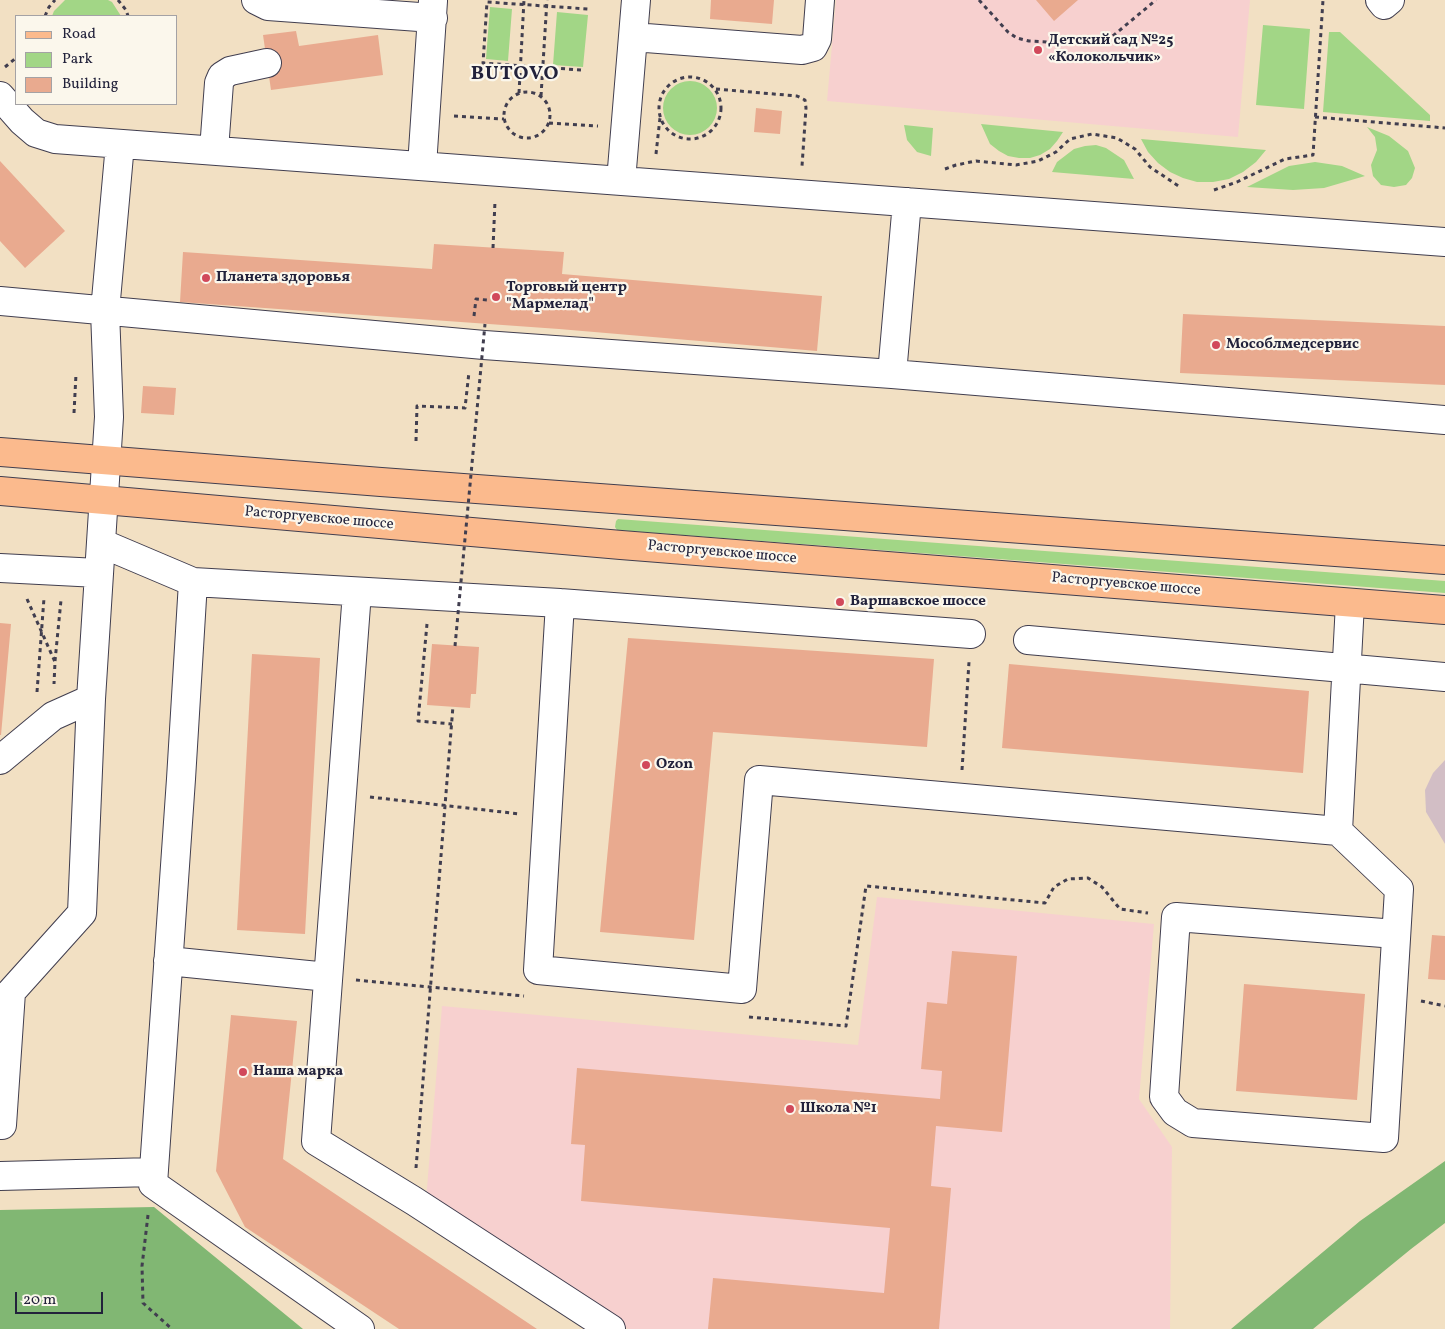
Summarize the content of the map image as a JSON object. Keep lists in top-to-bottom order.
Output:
{
  "streets": {
    "main road": ["Расторгуевское шоссе"]
  },
  "districts": ["BUTOVO"],
  "places": [
    "Детский сад №25 «Колокольчик»",
    "Планета здоровья",
    "Торговый центр \"Мармелад\"",
    "Мособлмедсервис",
    "Варшавское шоссе",
    "Ozon",
    "Наша марка",
    "Школа №1"
  ],
  "legend": ["Road", "Park", "Building"],
  "scale_bar": "20 m"
}
